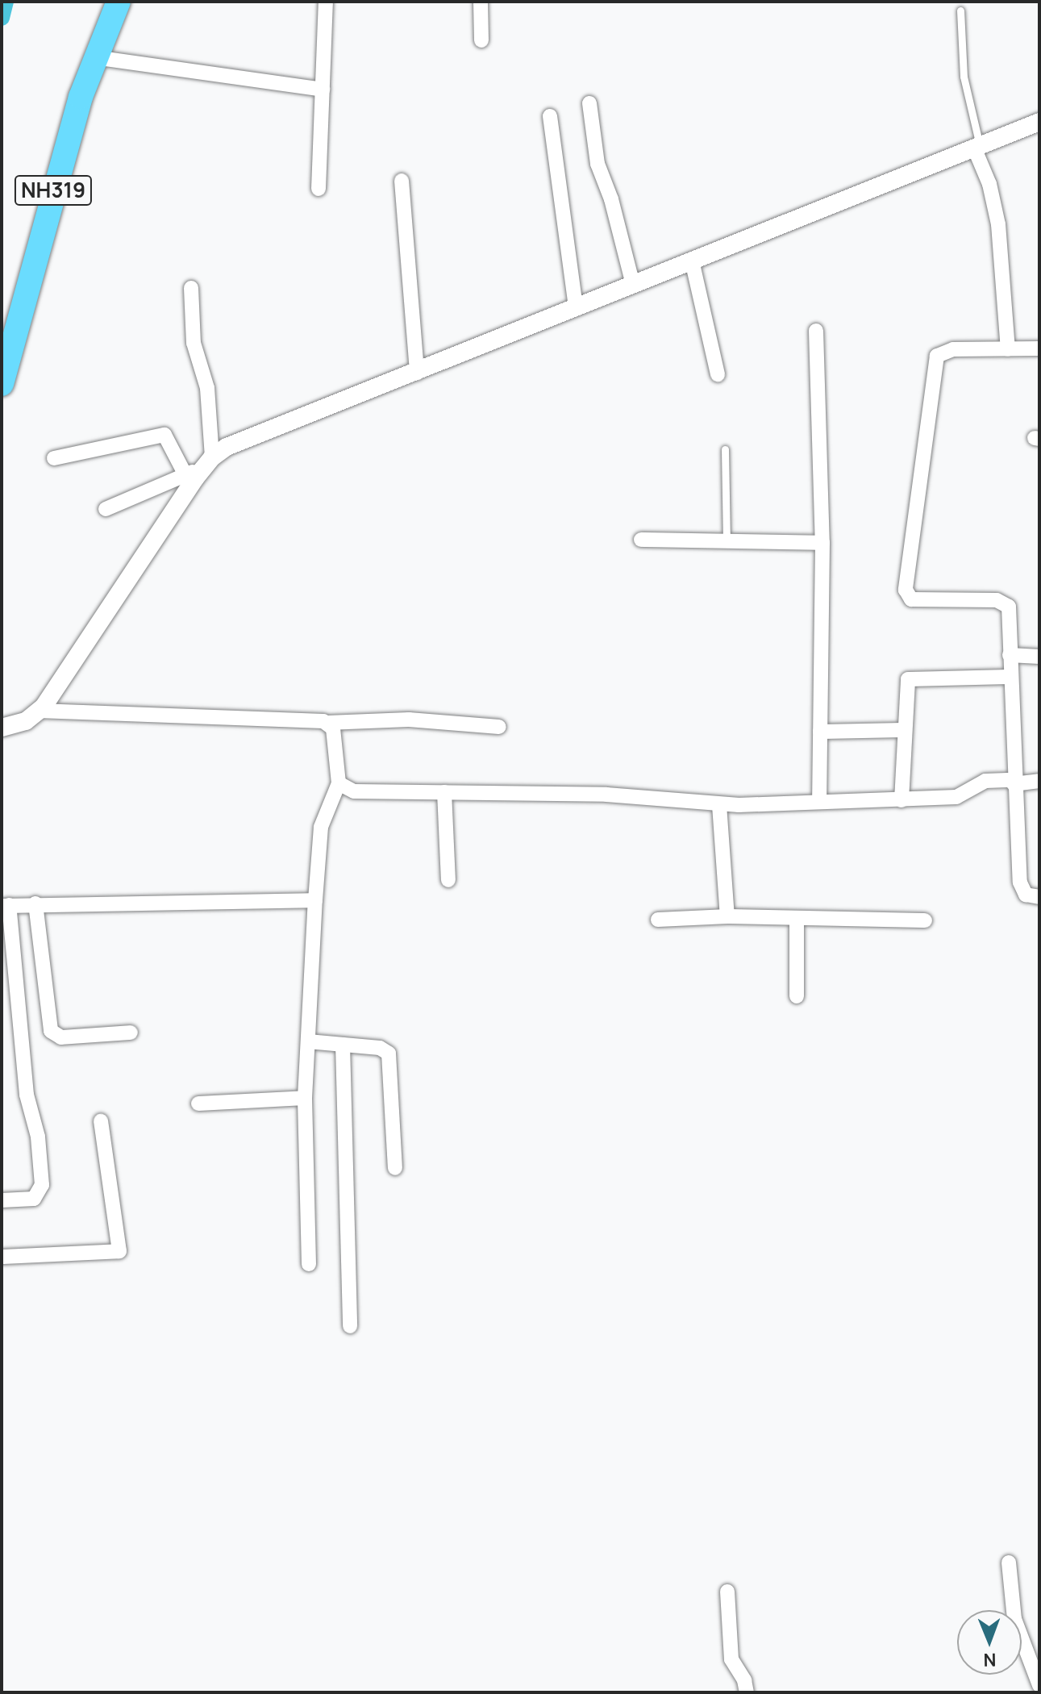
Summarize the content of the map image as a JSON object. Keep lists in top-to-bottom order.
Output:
{
  "streets": {
    "highway": ["NH319"]
  },
  "north": "bottom"
}
